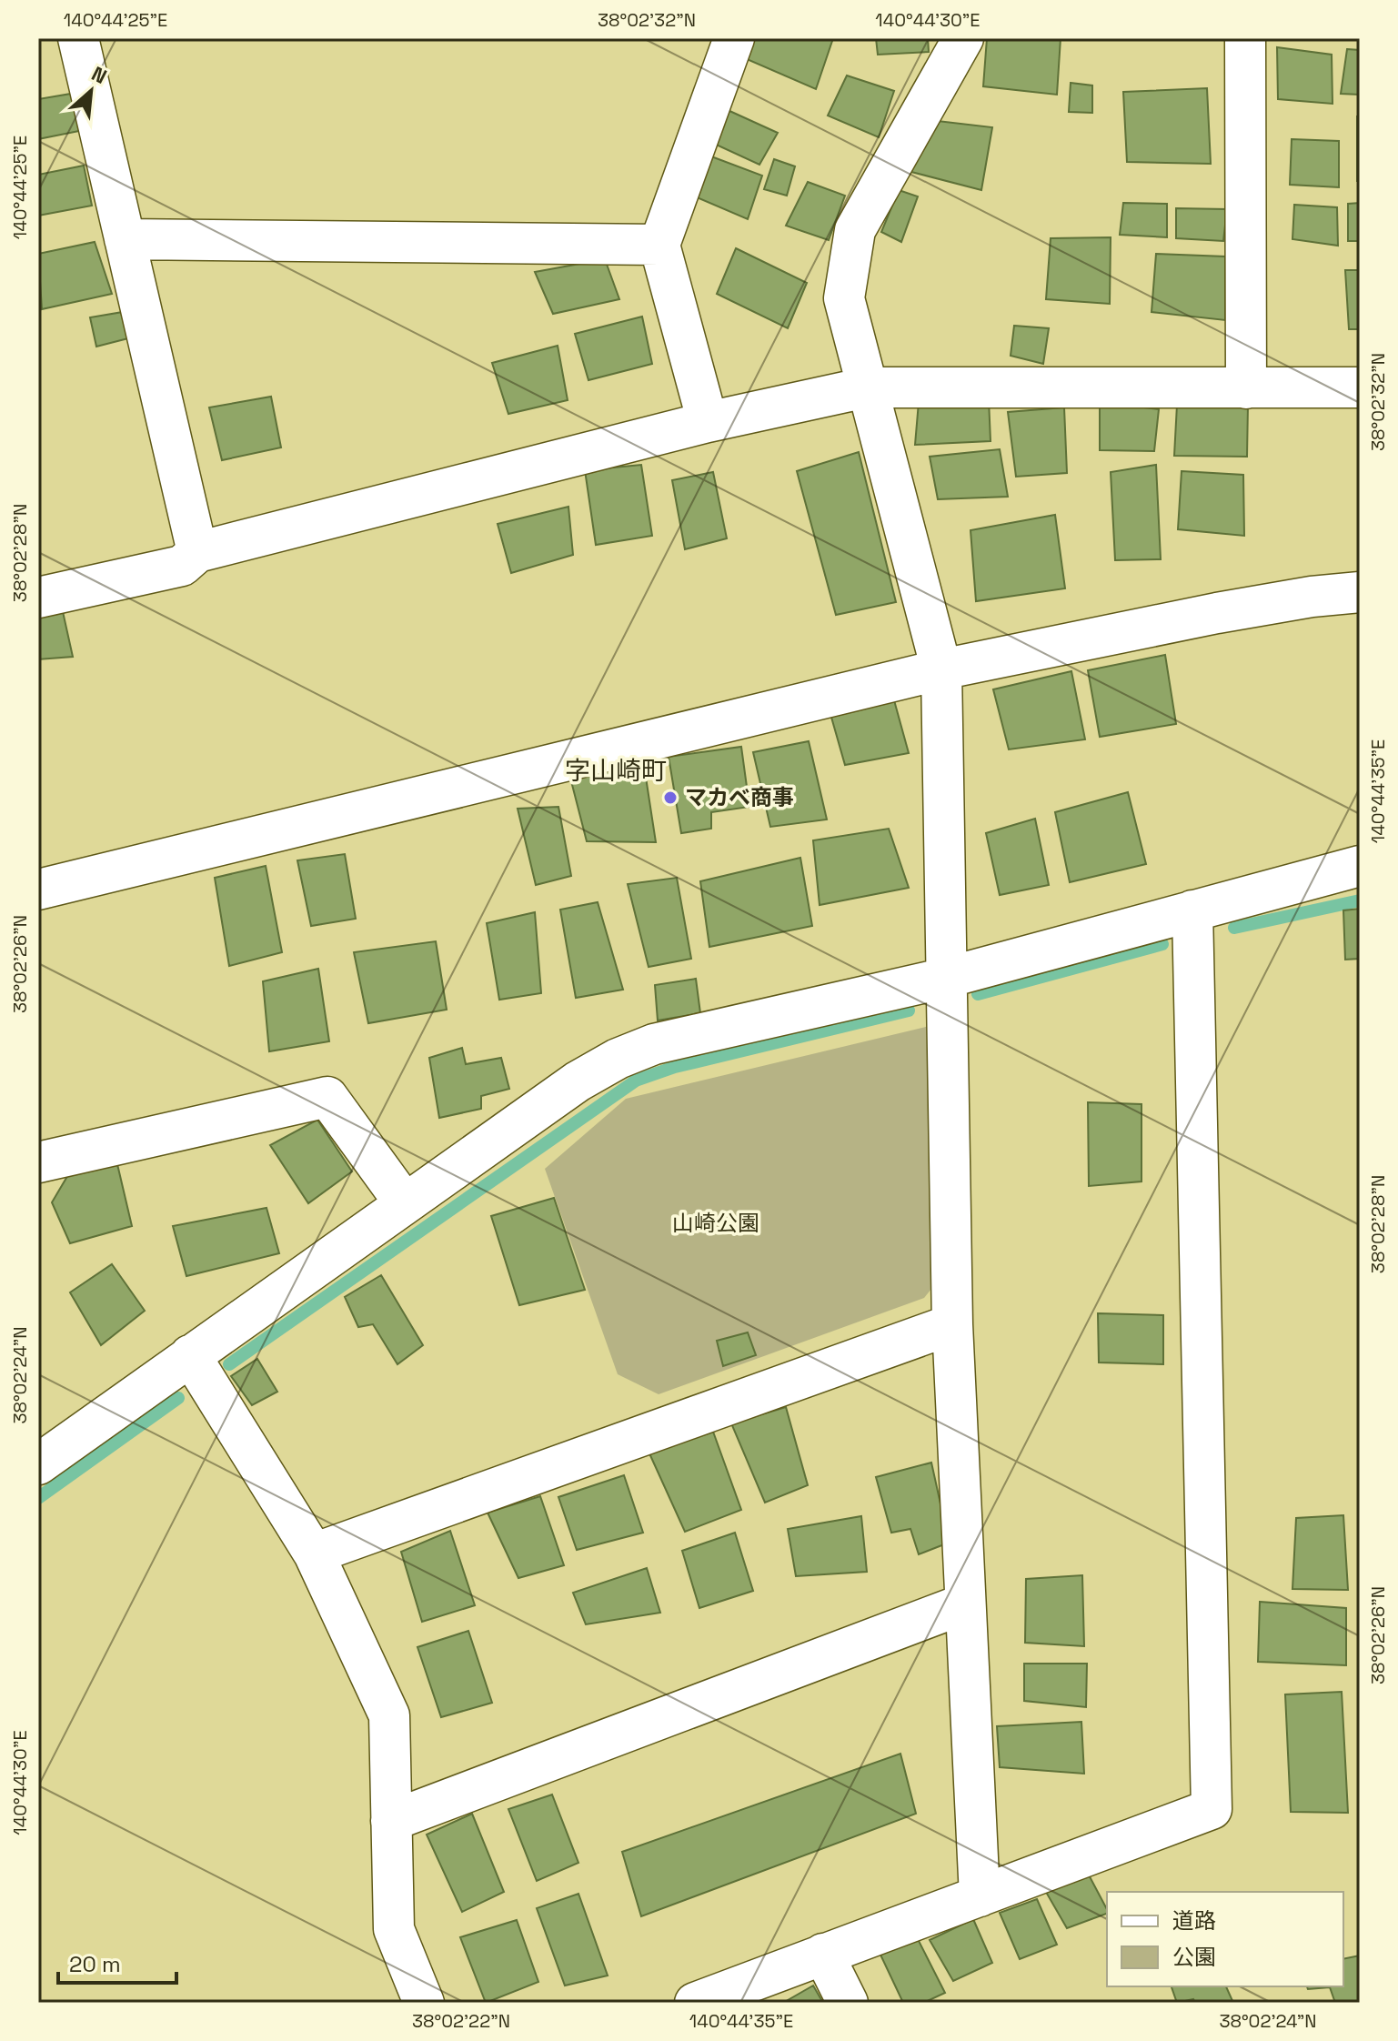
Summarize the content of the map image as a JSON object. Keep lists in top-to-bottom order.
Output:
{
  "districts": ["字山崎町"],
  "parks": ["山崎公園"],
  "places": ["マカベ商事"],
  "legend": ["道路", "公園"],
  "scale_bar": "20 m",
  "north": "top right",
  "coordinates": [
    "140°44'25\"E",
    "38°02'32\"N",
    "140°44'30\"E",
    "38°02'28\"N",
    "140°44'35\"E",
    "38°02'26\"N",
    "38°02'24\"N",
    "38°02'22\"N"
  ]
}
